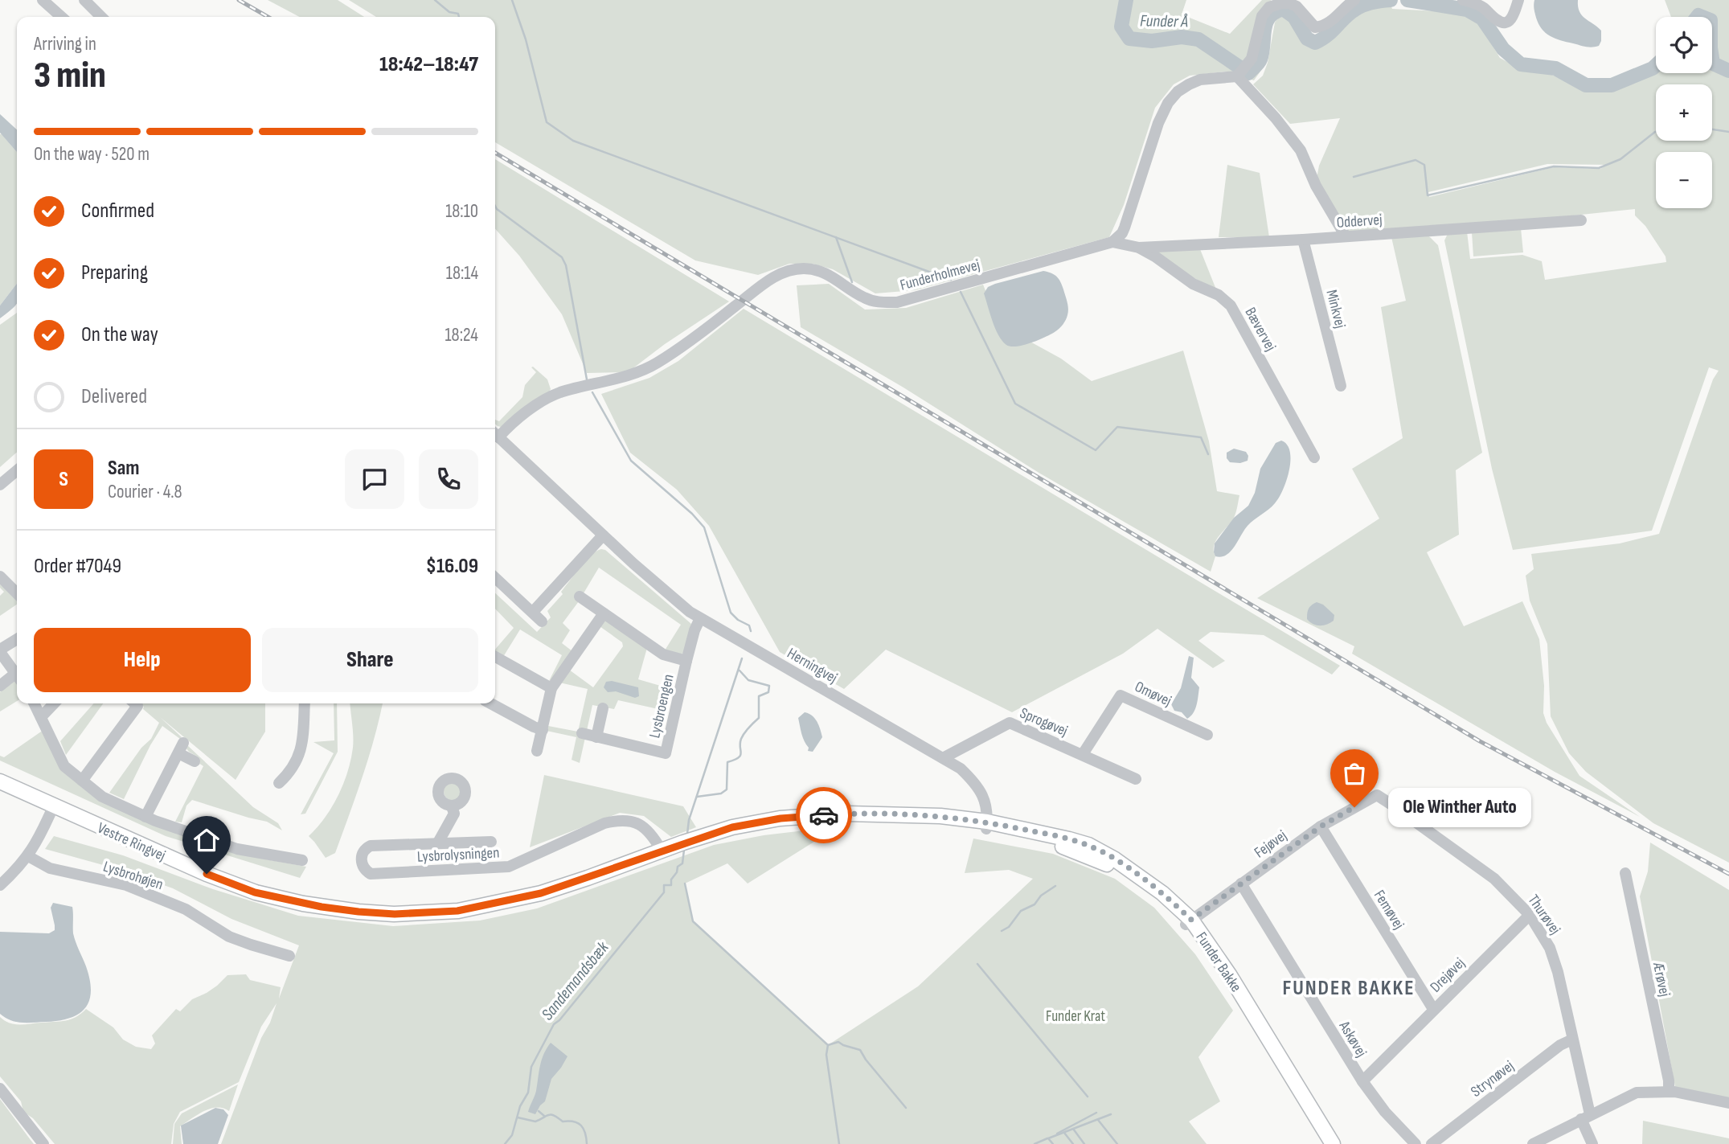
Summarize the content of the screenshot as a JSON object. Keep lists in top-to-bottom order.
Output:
{
  "streets": {
    "main road": ["Vestre Ringvej", "Funder Bakke"],
    "street": [
      "Oddervej",
      "Funderholmevej",
      "Minkvej",
      "Bævervej",
      "Herningvej",
      "Omøvej",
      "Lysbroengen",
      "Sprogøvej",
      "Fejøvej",
      "Lysbrolysningen",
      "Lysbrohøjen",
      "Femøvej",
      "Thurøvej",
      "Drejøvej",
      "Ærøvej",
      "Askøvej",
      "Strynøvej"
    ]
  },
  "crossings": [
    ["Oddervej", "Minkvej"],
    ["Oddervej", "Bævervej"],
    ["Funderholmevej", "Bævervej"],
    ["Herningvej", "Lysbroengen"],
    ["Herningvej", "Sprogøvej"],
    ["Herningvej", "Vestre Ringvej"],
    ["Herningvej", "Funder Bakke"],
    ["Omøvej", "Sprogøvej"],
    ["Vestre Ringvej", "Lysbrolysningen"],
    ["Vestre Ringvej", "Funder Bakke"],
    ["Fejøvej", "Femøvej"],
    ["Fejøvej", "Thurøvej"],
    ["Fejøvej", "Funder Bakke"],
    ["Fejøvej", "Askøvej"],
    ["Femøvej", "Drejøvej"],
    ["Thurøvej", "Drejøvej"],
    ["Thurøvej", "Strynøvej"],
    ["Drejøvej", "Askøvej"]
  ],
  "districts": ["FUNDER BAKKE"],
  "water": ["Funder Å", "Sandemandsbæk"],
  "parks": ["Funder Krat"],
  "places": ["Ole Winther Auto"],
  "page": {
    "map_buttons": ["+", "−"],
    "heading": ["3 min", "Arriving in", "18:42–18:47"],
    "panel": [
      "Sam",
      "Courier · 4.8",
      "Order #7049",
      "$16.09"
    ],
    "bar": "On the way · 520 m",
    "list": [
      ["Confirmed", "18:10"],
      ["Preparing", "18:14"],
      ["On the way", "18:24"],
      "Delivered"
    ],
    "round": "S",
    "buttons": ["Help", "Share"],
    "bubble": "Ole Winther Auto"
  }
}
